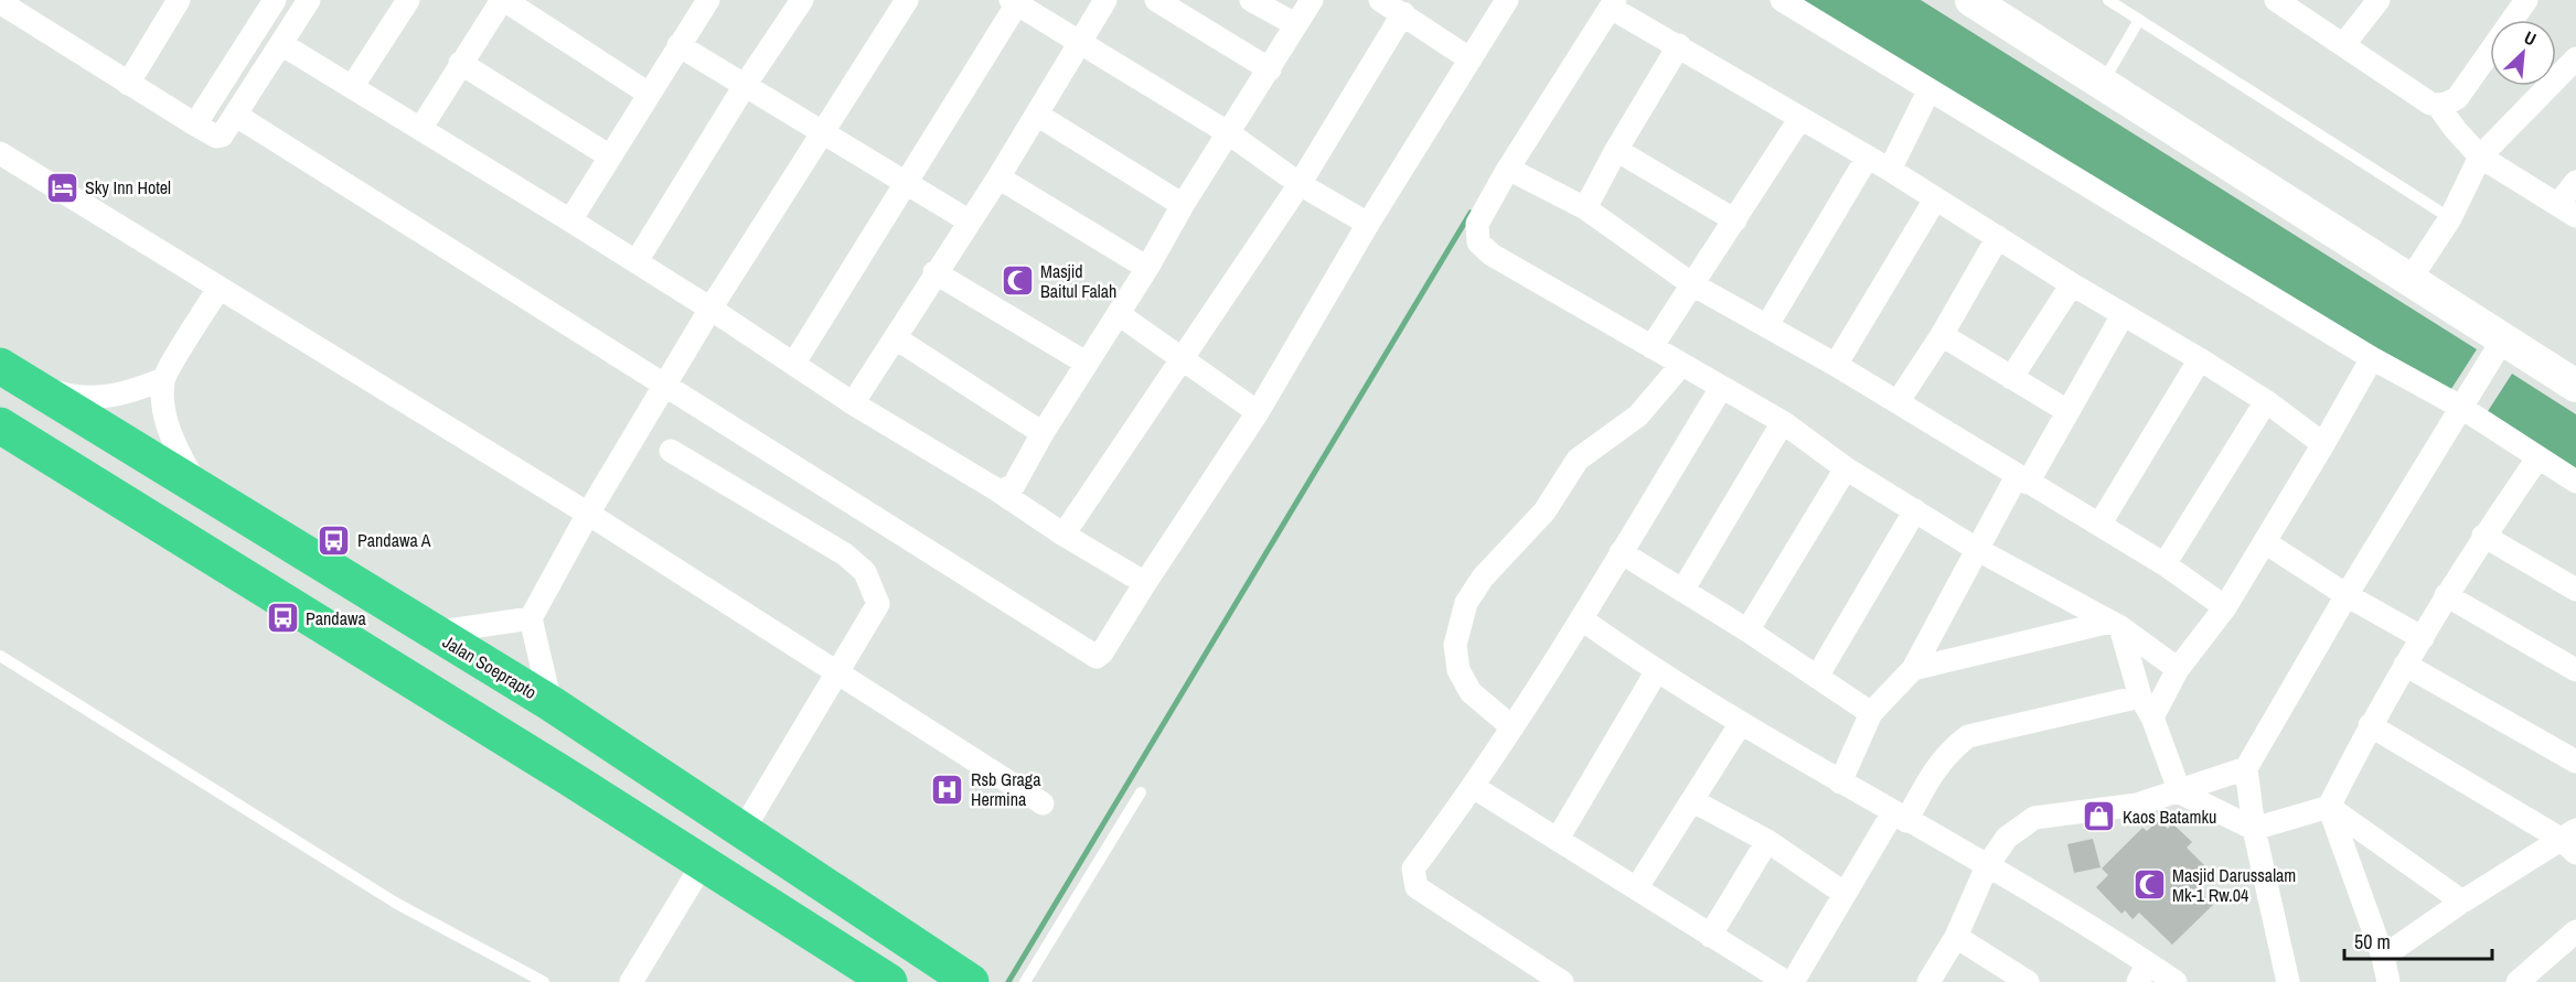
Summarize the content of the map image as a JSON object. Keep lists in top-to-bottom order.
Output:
{
  "streets": {
    "highway": ["Jalan Soeprapto"]
  },
  "places": {
    "hotel": ["Sky Inn Hotel"],
    "mosque": ["Masjid Baitul Falah", "Masjid Darussalam Mk-1 Rw.04"],
    "bus stop": ["Pandawa A", "Pandawa"],
    "hospital": ["Rsb Graga Hermina"],
    "shop": ["Kaos Batamku"]
  },
  "scale_bar": "50 m",
  "north": "top right"
}
